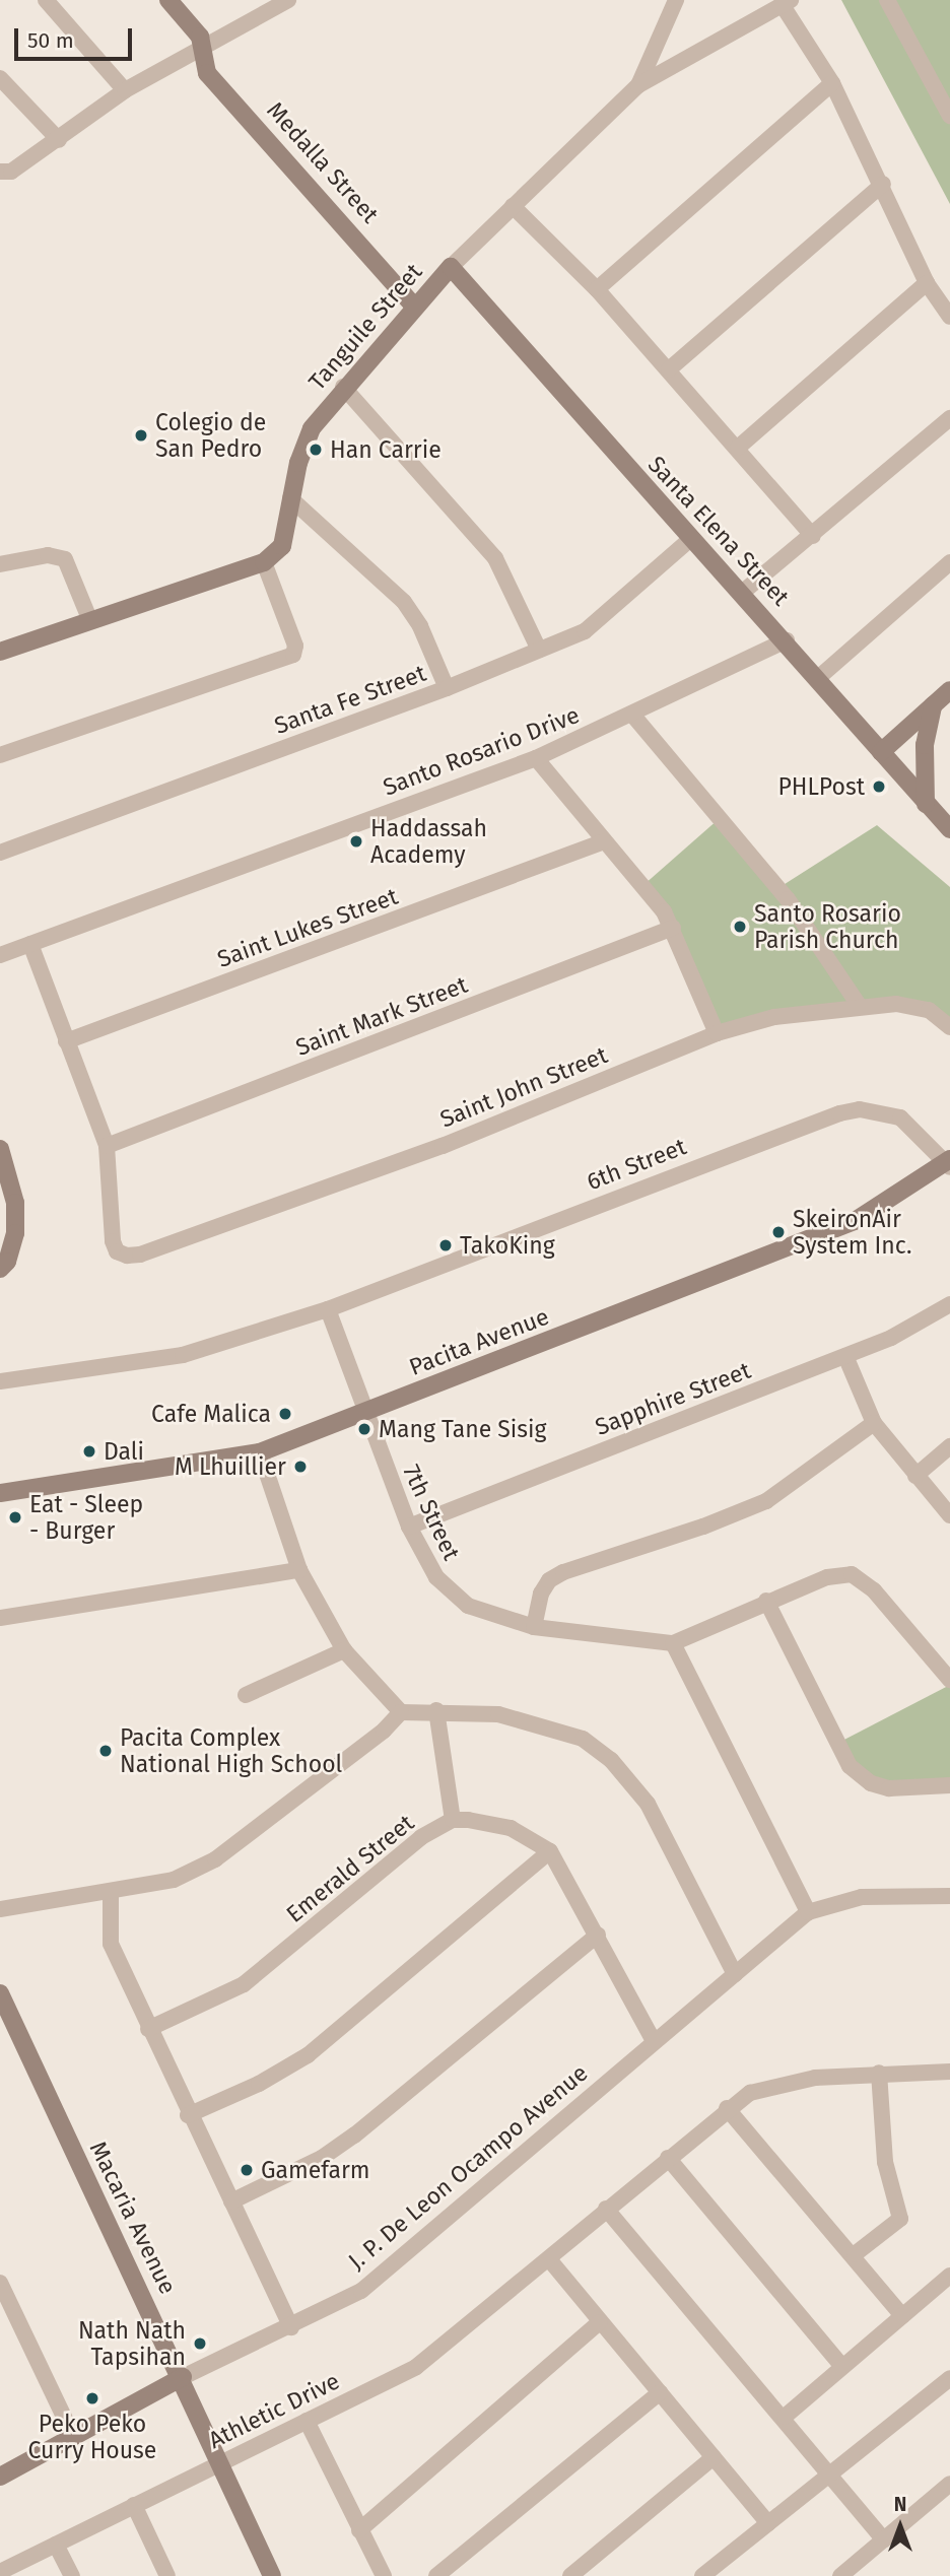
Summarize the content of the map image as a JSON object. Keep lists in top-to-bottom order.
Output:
{
  "streets": {
    "street": [
      "Medalla Street",
      "Tanguile Street",
      "Santa Elena Street",
      "Santa Fe Street",
      "Santo Rosario Drive",
      "Saint Lukes Street",
      "Saint Mark Street",
      "Saint John Street",
      "6th Street",
      "Pacita Avenue",
      "Sapphire Street",
      "7th Street",
      "Emerald Street",
      "J. P. De Leon Ocampo Avenue",
      "Macaria Avenue",
      "Athletic Drive"
    ]
  },
  "crossings": [
    ["Medalla Street", "Tanguile Street"],
    ["Tanguile Street", "Santa Elena Street"],
    ["Santa Elena Street", "Santa Fe Street"],
    ["Santa Elena Street", "Santo Rosario Drive"],
    ["Saint Mark Street", "Saint John Street"],
    ["6th Street", "Pacita Avenue"],
    ["6th Street", "7th Street"],
    ["Pacita Avenue", "7th Street"],
    ["Sapphire Street", "7th Street"],
    ["J. P. De Leon Ocampo Avenue", "Macaria Avenue"],
    ["Macaria Avenue", "Athletic Drive"]
  ],
  "places": [
    "Colegio de San Pedro",
    "Han Carrie",
    "PHLPost",
    "Haddassah Academy",
    "Santo Rosario Parish Church",
    "SkeironAir System Inc.",
    "TakoKing",
    "Cafe Malica",
    "Mang Tane Sisig",
    "Dali",
    "M Lhuillier",
    "Eat - Sleep - Burger",
    "Pacita Complex National High School",
    "Gamefarm",
    "Nath Nath Tapsihan",
    "Peko Peko Curry House"
  ],
  "scale_bar": "50 m",
  "north": "top"
}
